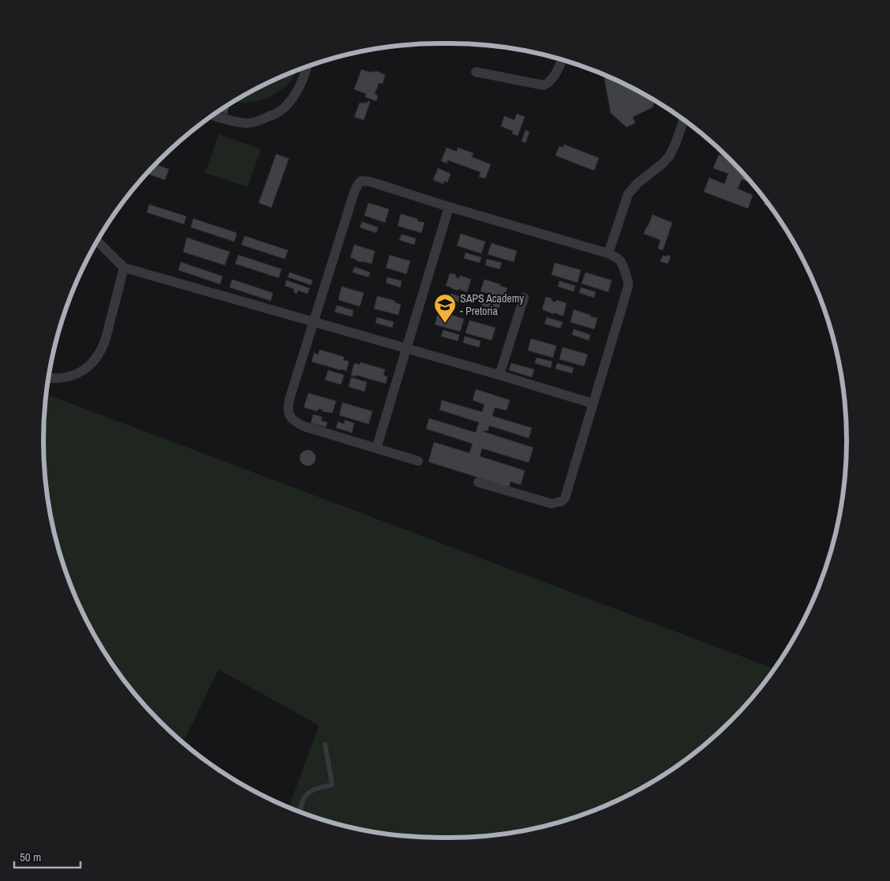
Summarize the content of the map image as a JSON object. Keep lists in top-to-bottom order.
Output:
{
  "places": {
    "school or university": ["SAPS Academy - Pretoria"]
  },
  "scale_bar": "50 m"
}
